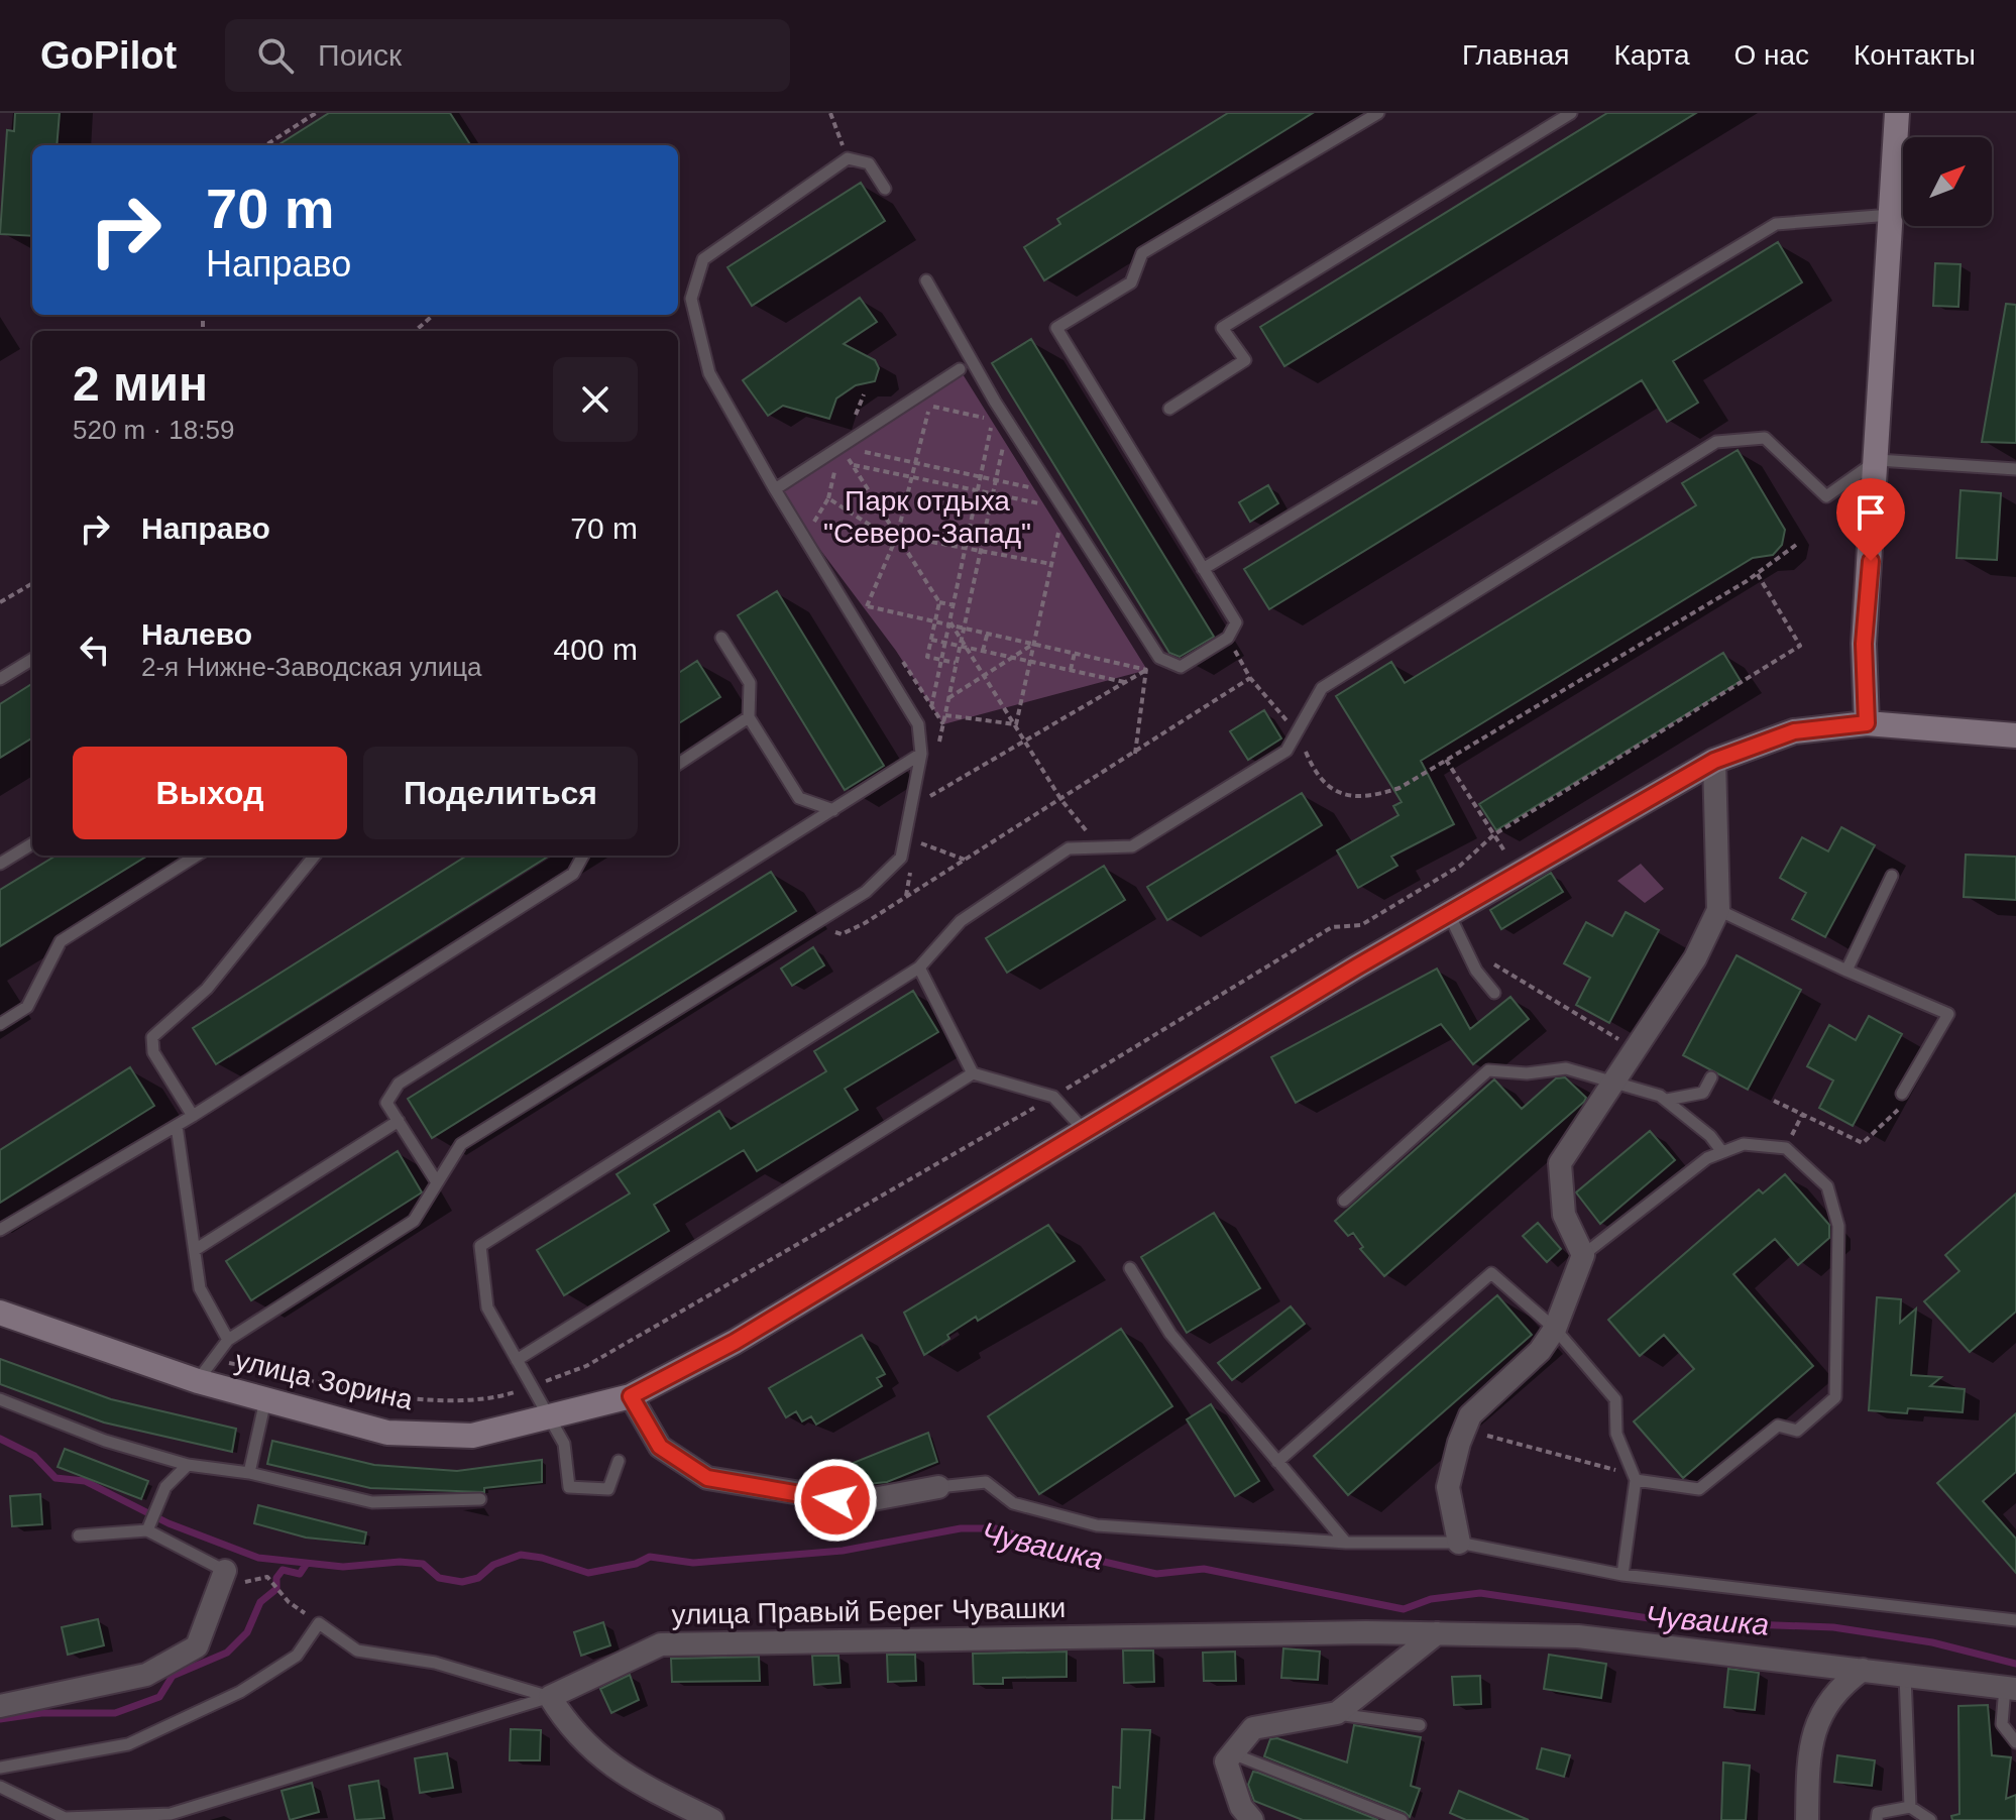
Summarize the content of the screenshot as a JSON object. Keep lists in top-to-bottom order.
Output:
{
  "streets": {
    "main road": ["улица Зорина"],
    "street": ["улица Правый Берег Чувашки"]
  },
  "water": ["Чувашка"],
  "parks": ["Парк отдыха \"Северо-Запад\""],
  "north": "top right",
  "page": {
    "header": "GoPilot",
    "search": "Поиск",
    "nav": [
      "Главная",
      "Карта",
      "О нас",
      "Контакты"
    ],
    "turn": ["70 m", "Направо"],
    "heading": ["2 мин", "520 m · 18:59"],
    "list": [
      {
        "name": "Направо",
        "value": "70 m"
      },
      {
        "name": "Налево",
        "note": "2-я Нижне-Заводская улица",
        "value": "400 m"
      }
    ],
    "buttons": ["Выход", "Поделиться"]
  }
}
